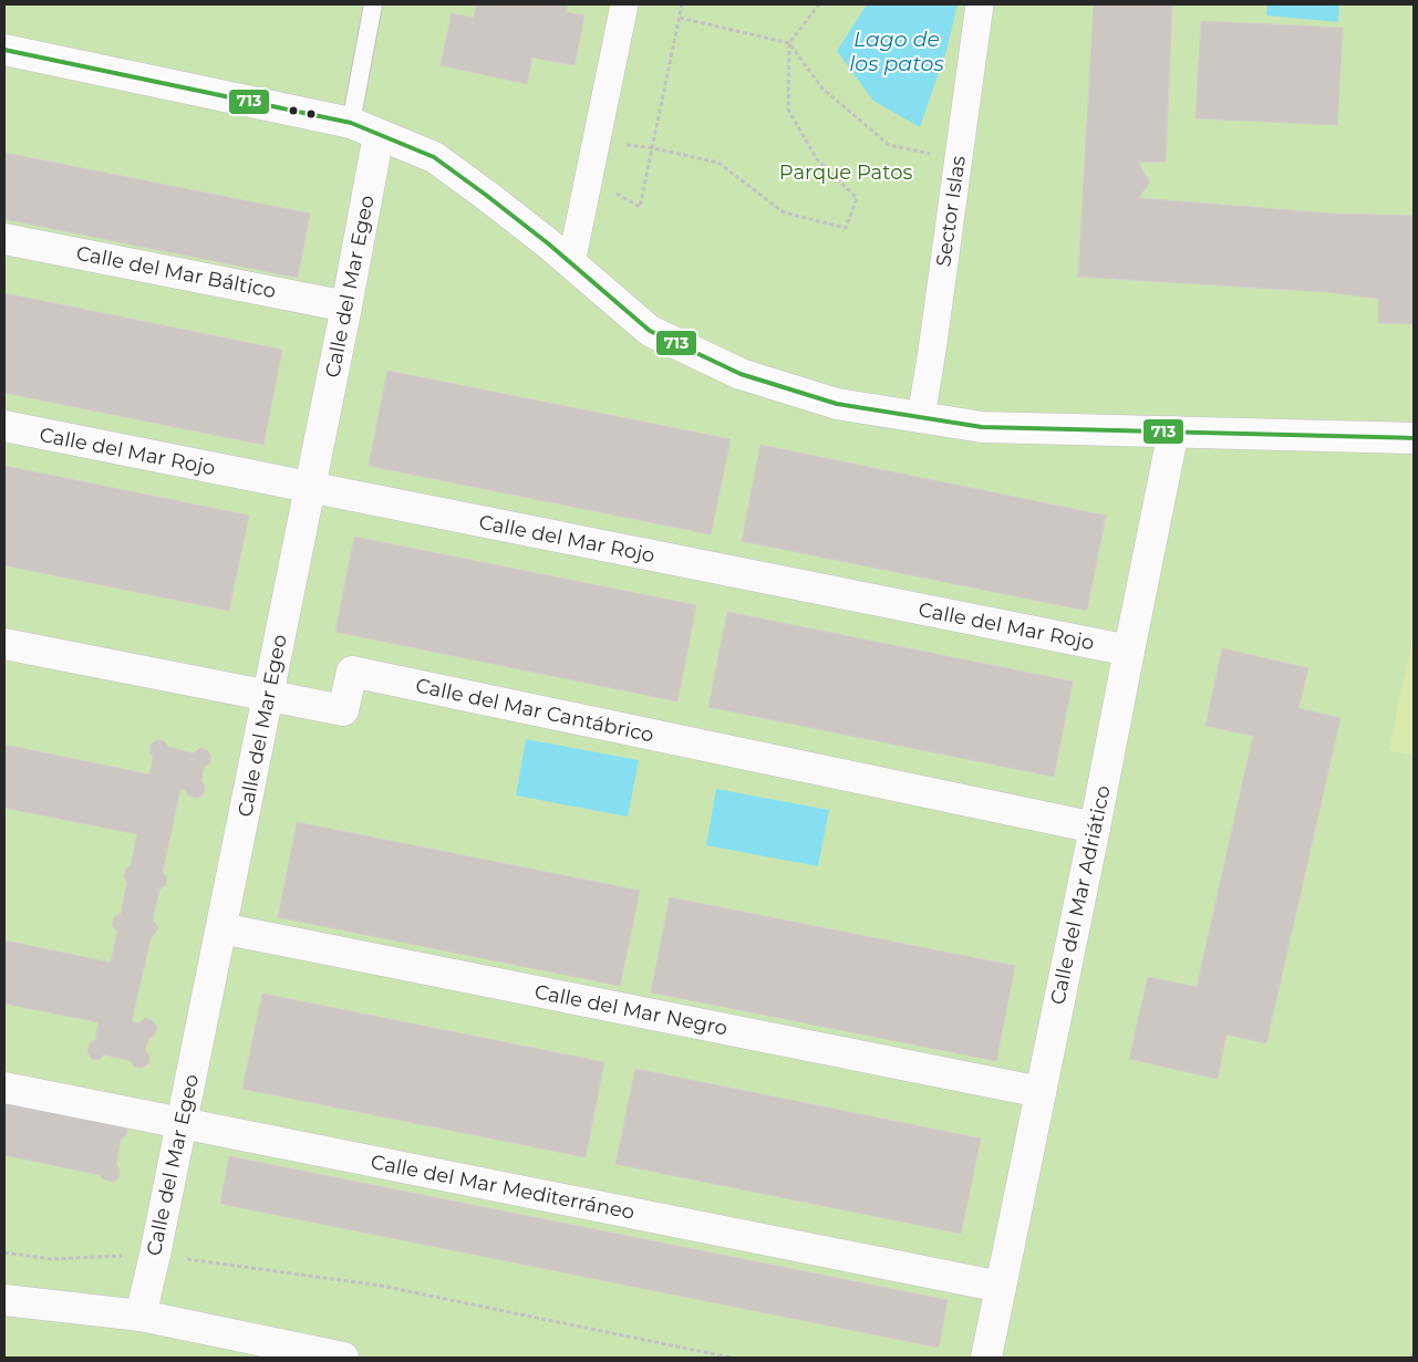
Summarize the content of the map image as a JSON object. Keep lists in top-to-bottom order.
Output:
{
  "streets": {
    "street": [
      "Sector Islas",
      "Calle del Mar Báltico",
      "Calle del Mar Egeo",
      "Calle del Mar Rojo",
      "Calle del Mar Cantábrico",
      "Calle del Mar Adriático",
      "Calle del Mar Negro",
      "Calle del Mar Mediterráneo"
    ]
  },
  "crossings": [
    ["Calle del Mar Báltico", "Calle del Mar Egeo"],
    ["Calle del Mar Egeo", "Calle del Mar Rojo"],
    ["Calle del Mar Egeo", "Calle del Mar Cantábrico"],
    ["Calle del Mar Egeo", "Calle del Mar Negro"],
    ["Calle del Mar Egeo", "Calle del Mar Mediterráneo"],
    ["Calle del Mar Rojo", "Calle del Mar Adriático"],
    ["Calle del Mar Cantábrico", "Calle del Mar Adriático"],
    ["Calle del Mar Adriático", "Calle del Mar Negro"],
    ["Calle del Mar Adriático", "Calle del Mar Mediterráneo"]
  ],
  "water": ["Lago de los patos"],
  "parks": ["Parque Patos"],
  "lines": ["transit line 713"]
}
